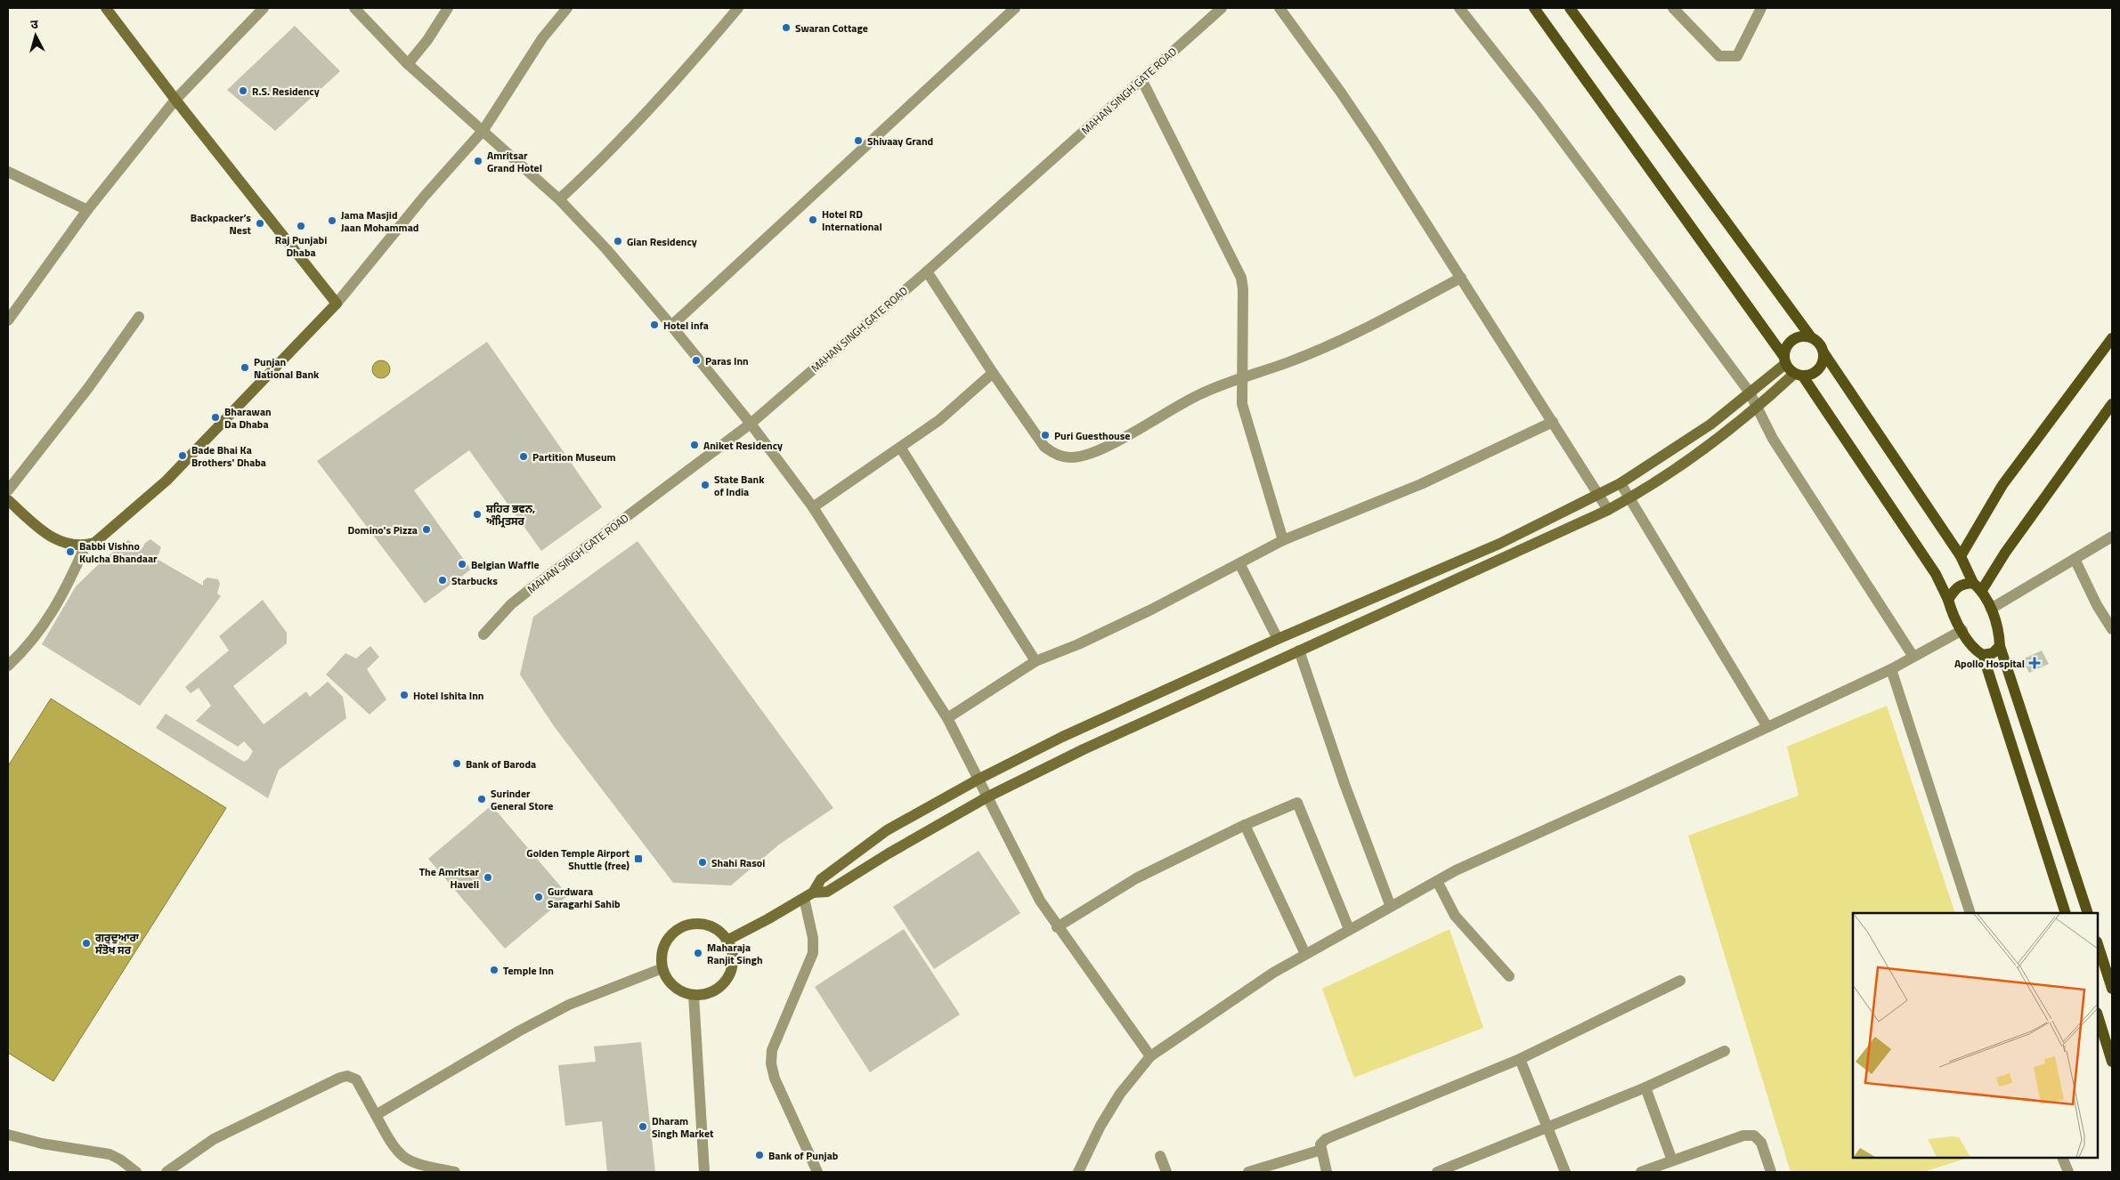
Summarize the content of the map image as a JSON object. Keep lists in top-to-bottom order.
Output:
{
  "streets": {
    "street": ["MAHAN SINGH GATE ROAD"]
  },
  "places": {
    "other": [
      "Swaran Cottage",
      "R.S. Residency",
      "Shivaay Grand",
      "Amritsar Grand Hotel",
      "Hotel RD International",
      "Jama Masjid Jaan Mohammad",
      "Backpacker’s Nest",
      "Raj Punjabi Dhaba",
      "Gian Residency",
      "Hotel infa",
      "Paras Inn",
      "Punjan National Bank",
      "Bharawan Da Dhaba",
      "Puri Guesthouse",
      "Aniket Residency",
      "Bade Bhai Ka Brothers' Dhaba",
      "Partition Museum",
      "State Bank of India",
      "ਸ਼ਹਿਰ ਭਵਨ, ਅੰਮ੍ਰਿਤਸਰ",
      "Domino's Pizza",
      "Babbi Vishno Kulcha Bhandaar",
      "Belgian Waffle",
      "Starbucks",
      "Hotel Ishita Inn",
      "Bank of Baroda",
      "Surinder General Store",
      "Shahi Rasoi",
      "The Amritsar Haveli",
      "Gurdwara Saragarhi Sahib",
      "ਗੁਰੂਦੁਆਰਾ ਸੰਤੋਖ ਸਰ",
      "Maharaja Ranjit Singh",
      "Temple Inn",
      "Dharam Singh Market",
      "Bank of Punjab"
    ],
    "health": ["Apollo Hospital"],
    "transit": ["Golden Temple Airport Shuttle (free)"]
  },
  "north": "top"
}
